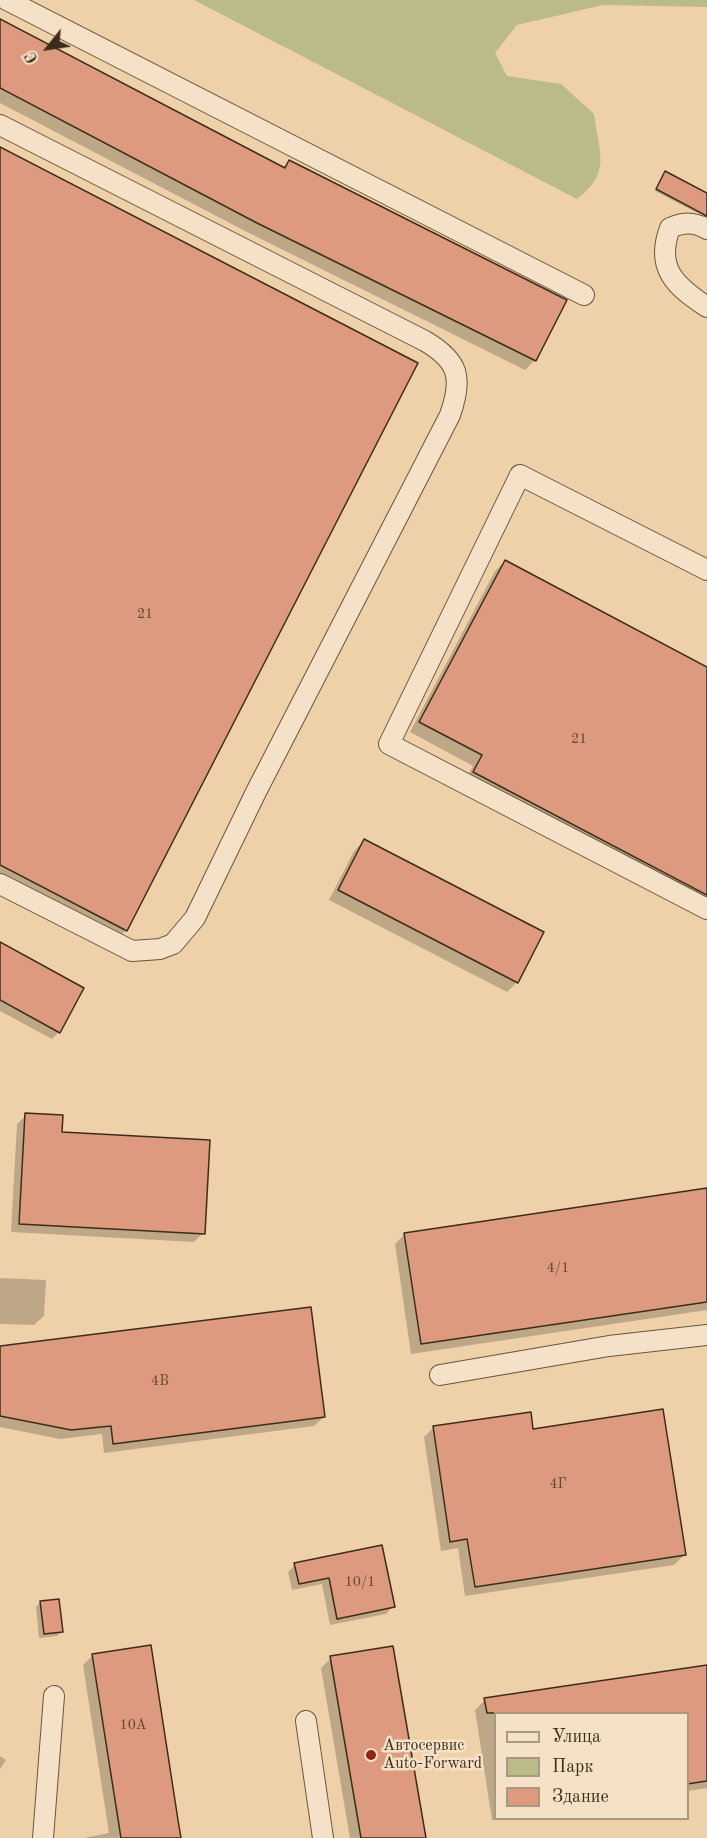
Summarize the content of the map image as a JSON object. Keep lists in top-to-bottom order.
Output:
{
  "places": ["Автосервис Auto-Forward"],
  "house_numbers": [
    "21",
    "21",
    "4/1",
    "4В",
    "4Г",
    "10/1",
    "10А"
  ],
  "legend": ["Улица", "Парк", "Здание"],
  "north": "bottom left"
}
